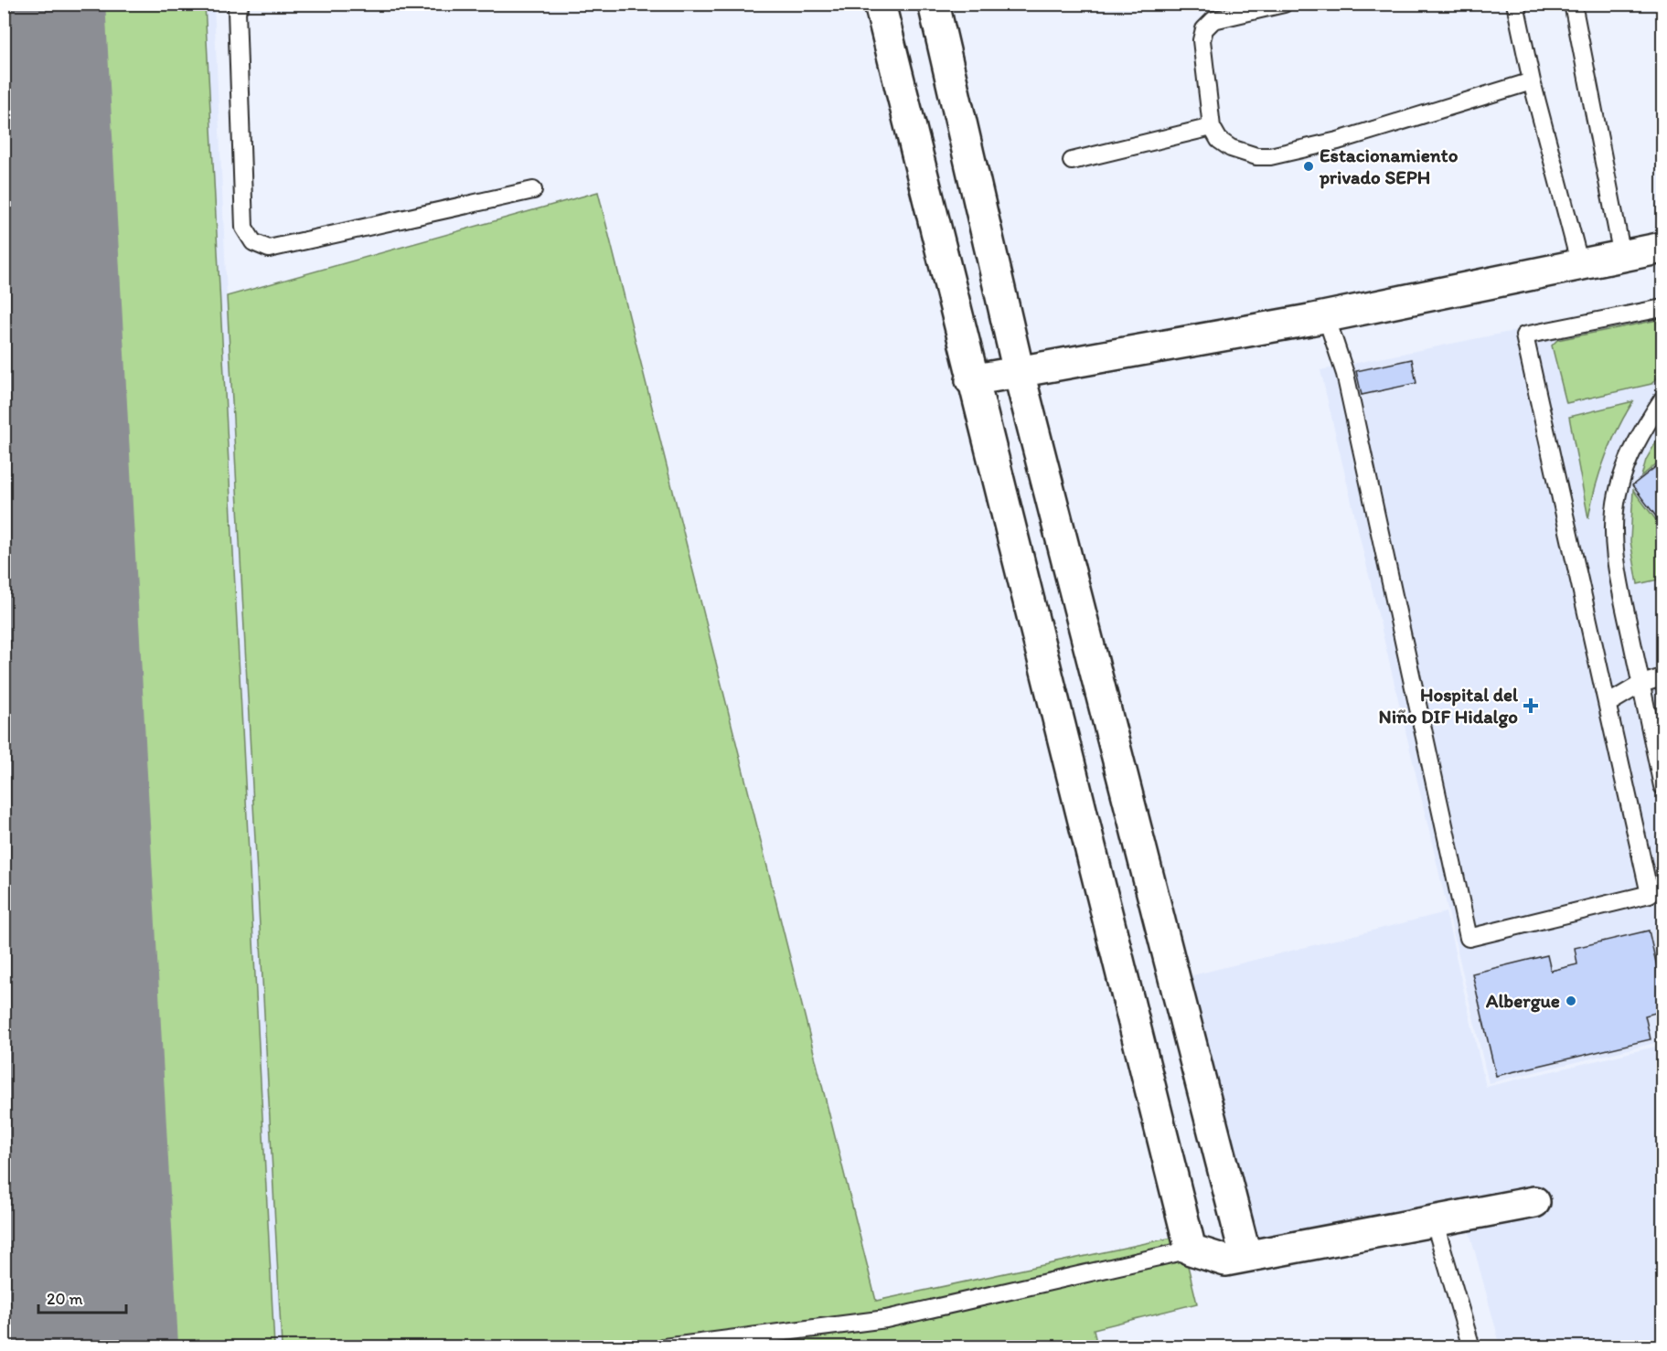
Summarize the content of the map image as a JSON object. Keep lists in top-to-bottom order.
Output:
{
  "places": {
    "other": ["Estacionamiento privado SEPH", "Albergue"],
    "health": ["Hospital del Niño DIF Hidalgo"]
  },
  "scale_bar": "20 m"
}
